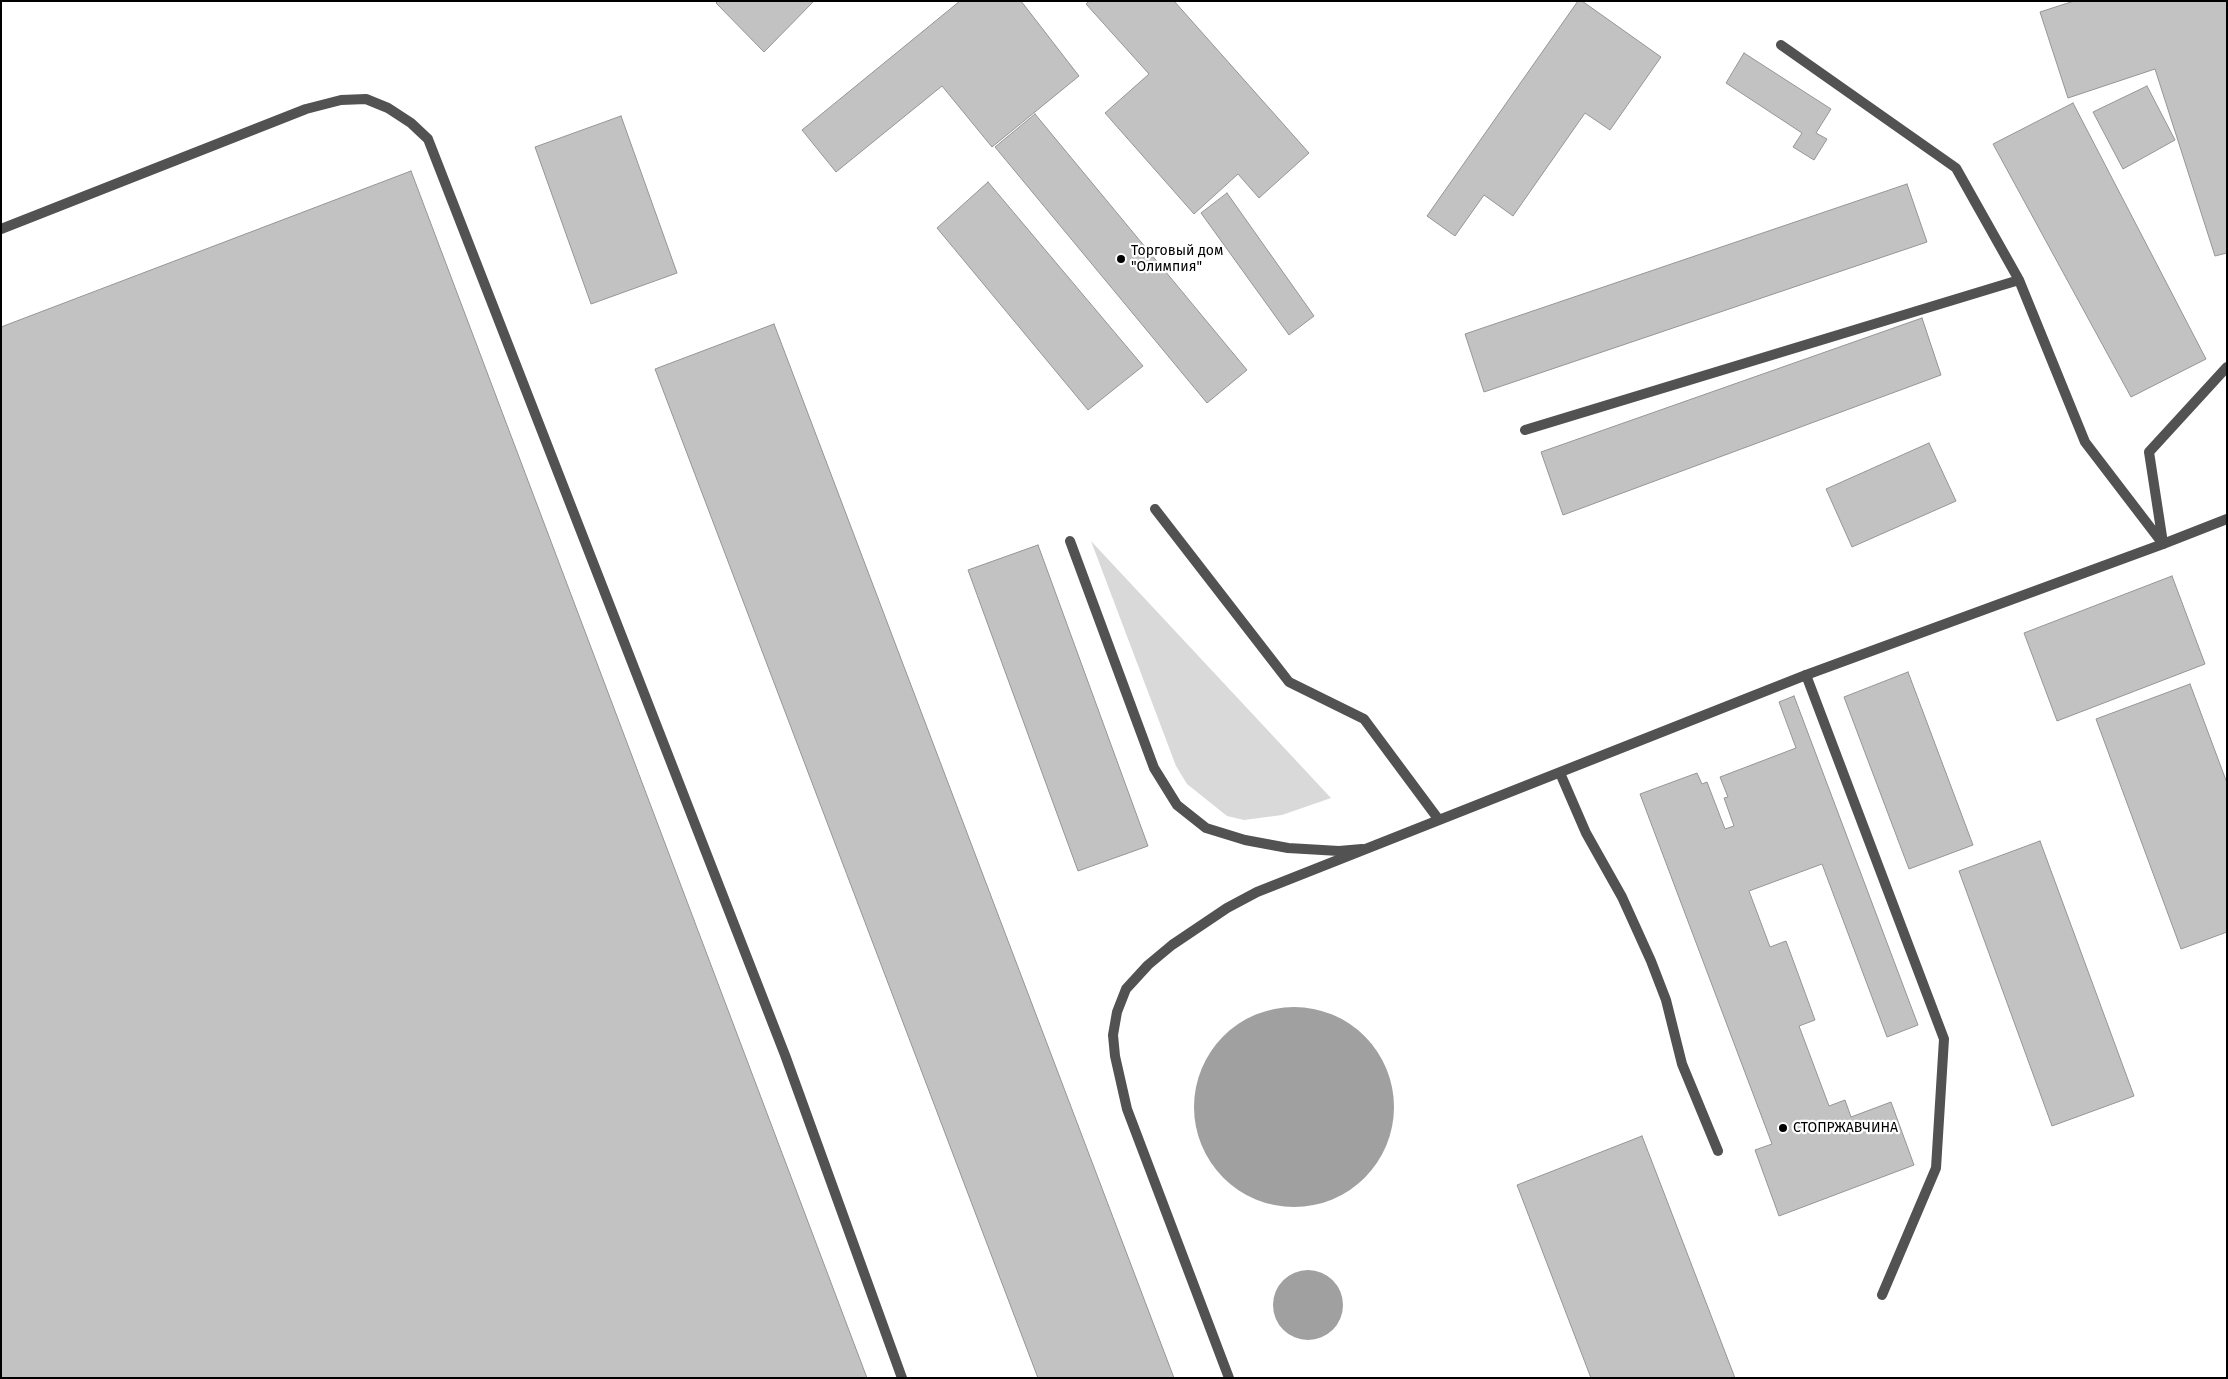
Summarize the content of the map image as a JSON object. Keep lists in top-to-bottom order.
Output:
{
  "places": ["Торговый дом \"Олимпия\"", "СТОПРЖАВЧИНА"]
}
